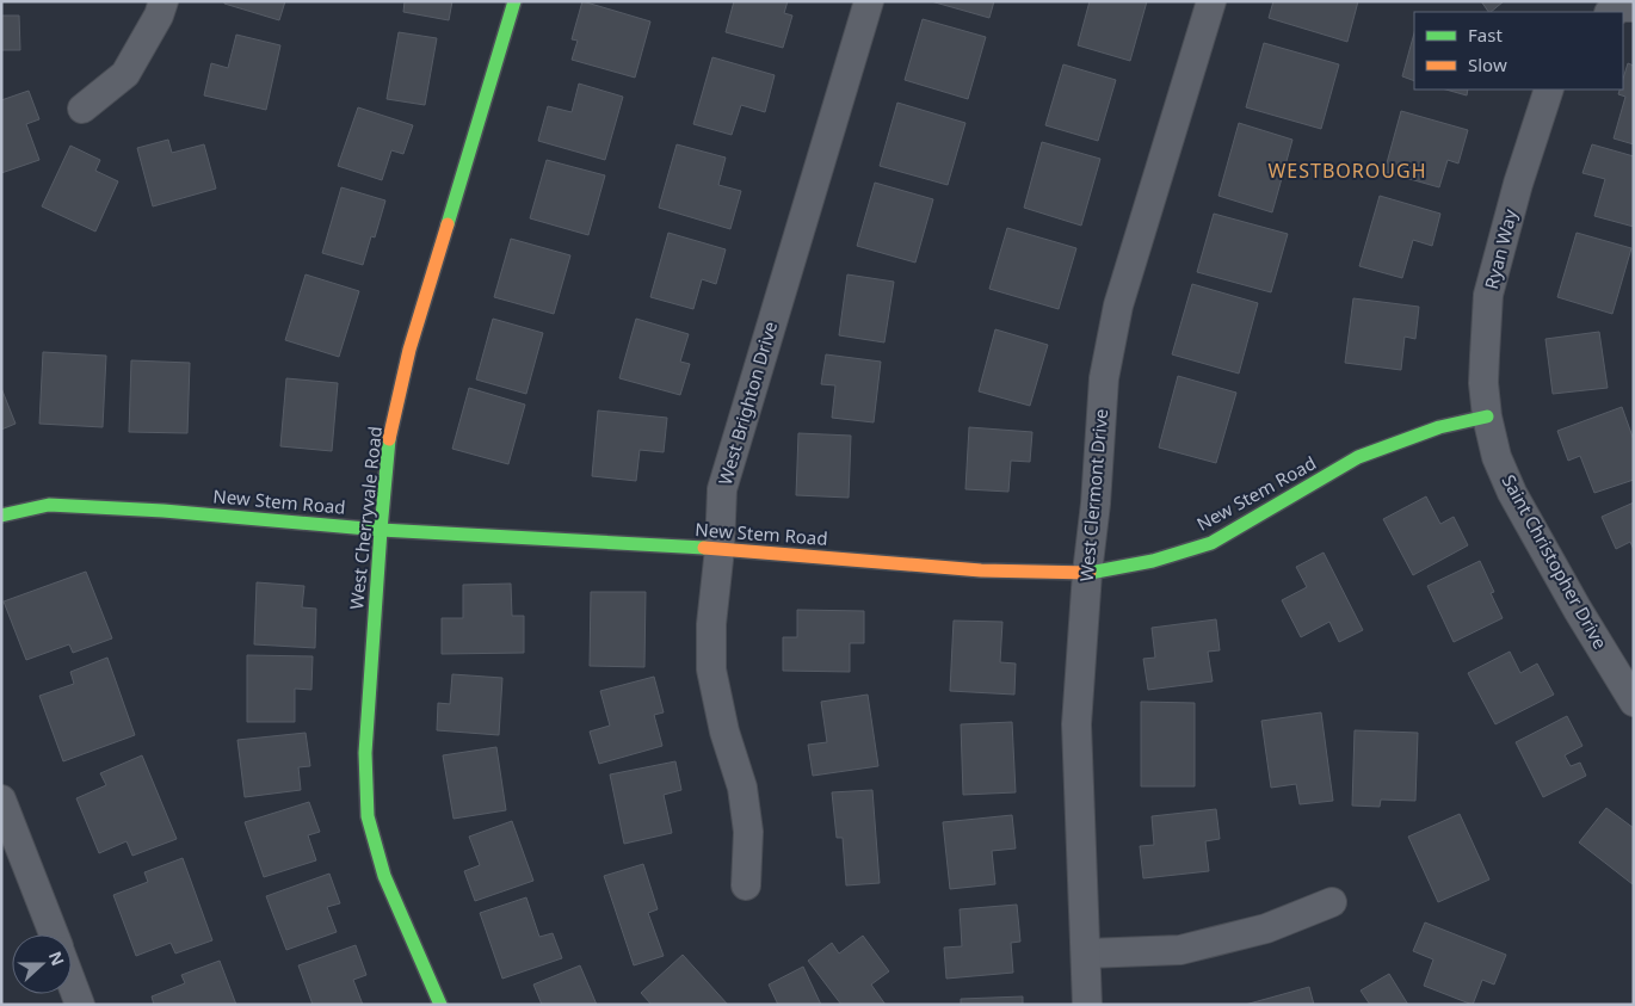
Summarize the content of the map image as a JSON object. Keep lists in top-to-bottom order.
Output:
{
  "streets": {
    "street": [
      "Ryan Way",
      "West Brighton Drive",
      "New Stem Road",
      "West Clermont Drive",
      "West Cherryvale Road",
      "Saint Christopher Drive"
    ]
  },
  "crossings": [
    ["Ryan Way", "New Stem Road"],
    ["Ryan Way", "Saint Christopher Drive"],
    ["West Brighton Drive", "New Stem Road"],
    ["New Stem Road", "West Clermont Drive"],
    ["New Stem Road", "West Cherryvale Road"],
    ["New Stem Road", "Saint Christopher Drive"]
  ],
  "districts": ["WESTBOROUGH"],
  "legend": ["Fast", "Slow"],
  "north": "right"
}
